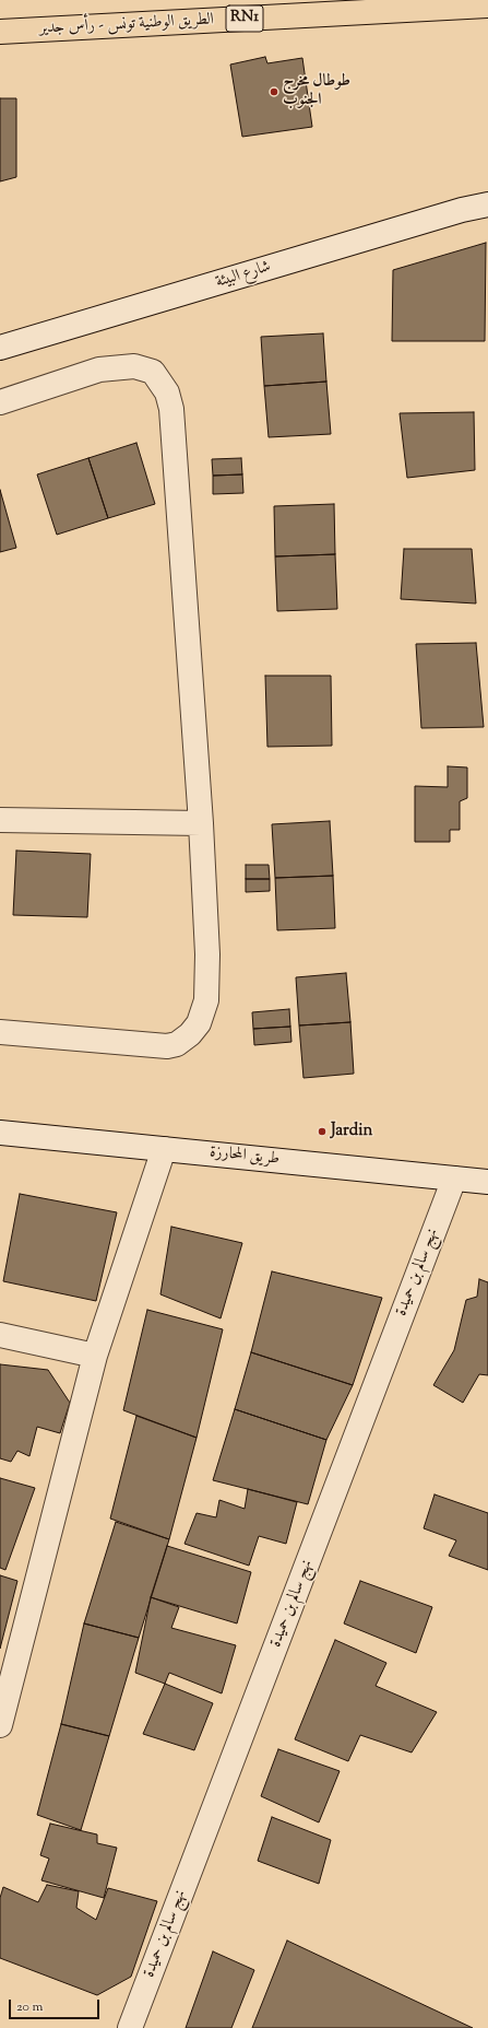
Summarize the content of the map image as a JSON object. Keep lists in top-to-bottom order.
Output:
{
  "streets": {
    "main road": ["RN1", "الطريق الوطنية تونس - رأس جدير"],
    "street": ["شارع البيئة", "طريق المحارزة", "نهج سالم بن حميدة"]
  },
  "crossings": [
    ["طريق المحارزة", "نهج سالم بن حميدة"]
  ],
  "places": ["طوطال مخرج الجنوب", "Jardin"],
  "scale_bar": "20 m"
}
